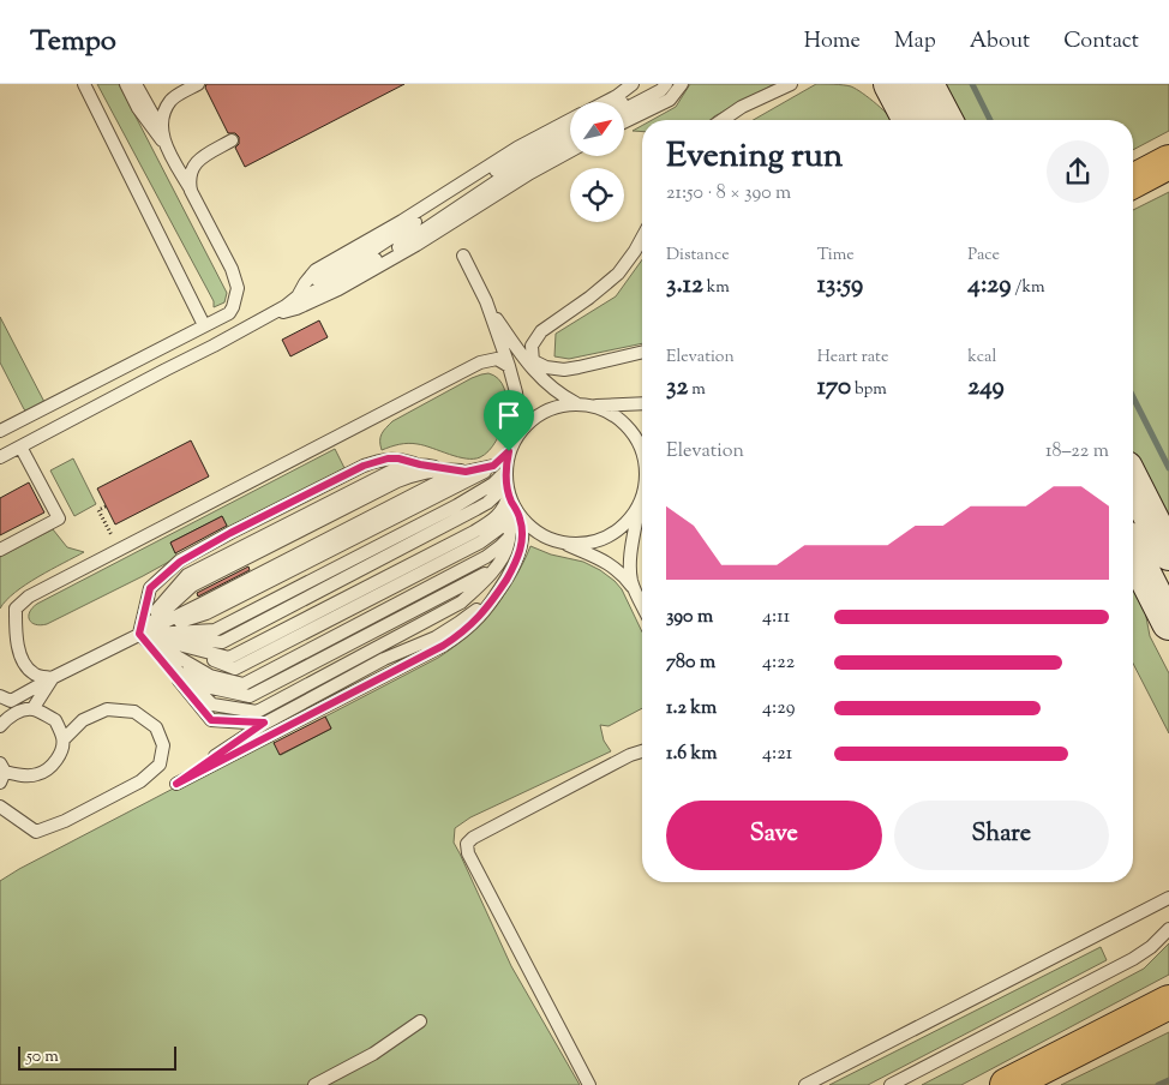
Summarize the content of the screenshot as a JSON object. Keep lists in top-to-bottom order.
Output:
{
  "scale_bar": "50 m",
  "north": "top right",
  "page": {
    "header": "Tempo",
    "nav": [
      "Home",
      "Map",
      "About",
      "Contact"
    ],
    "heading": ["Evening run", "21:50 · 8 × 390 m"],
    "stats": [
      ["Distance", "3.12 km"],
      ["Time", "13:59"],
      ["Pace", "4:29 /km"],
      ["Elevation", "32 m"],
      ["Heart rate", "170 bpm"],
      ["kcal", "249"]
    ],
    "chart": ["Elevation", "18–22 m"],
    "list": [
      {
        "name": "390 m",
        "note": "4:11"
      },
      {
        "name": "780 m",
        "note": "4:22"
      },
      {
        "name": "1.2 km",
        "note": "4:29"
      },
      {
        "name": "1.6 km",
        "note": "4:21"
      }
    ],
    "buttons": ["Save", "Share"],
    "scale": "50 m"
  }
}
